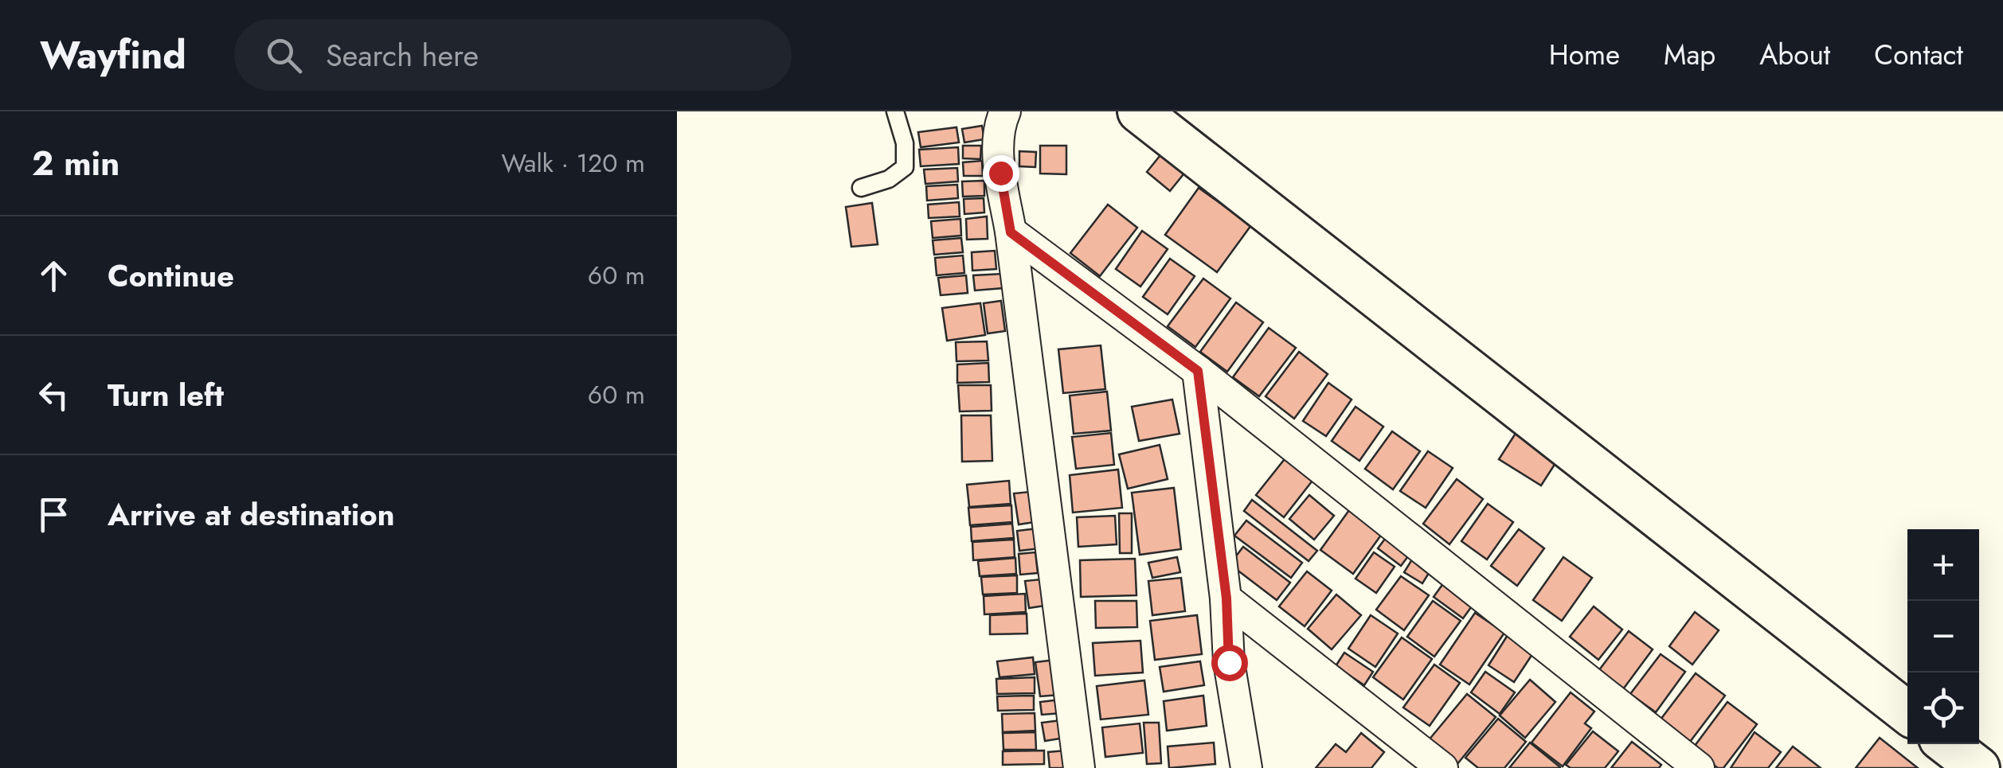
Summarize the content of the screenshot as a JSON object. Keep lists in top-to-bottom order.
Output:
{
  "page": {
    "header": "Wayfind",
    "search": "Search here",
    "nav": [
      "Home",
      "Map",
      "About",
      "Contact"
    ],
    "heading": ["2 min", "Walk · 120 m"],
    "list": [
      ["Continue", "60 m"],
      ["Turn left", "60 m"],
      "Arrive at destination"
    ],
    "map_buttons": ["+", "−"]
  }
}
